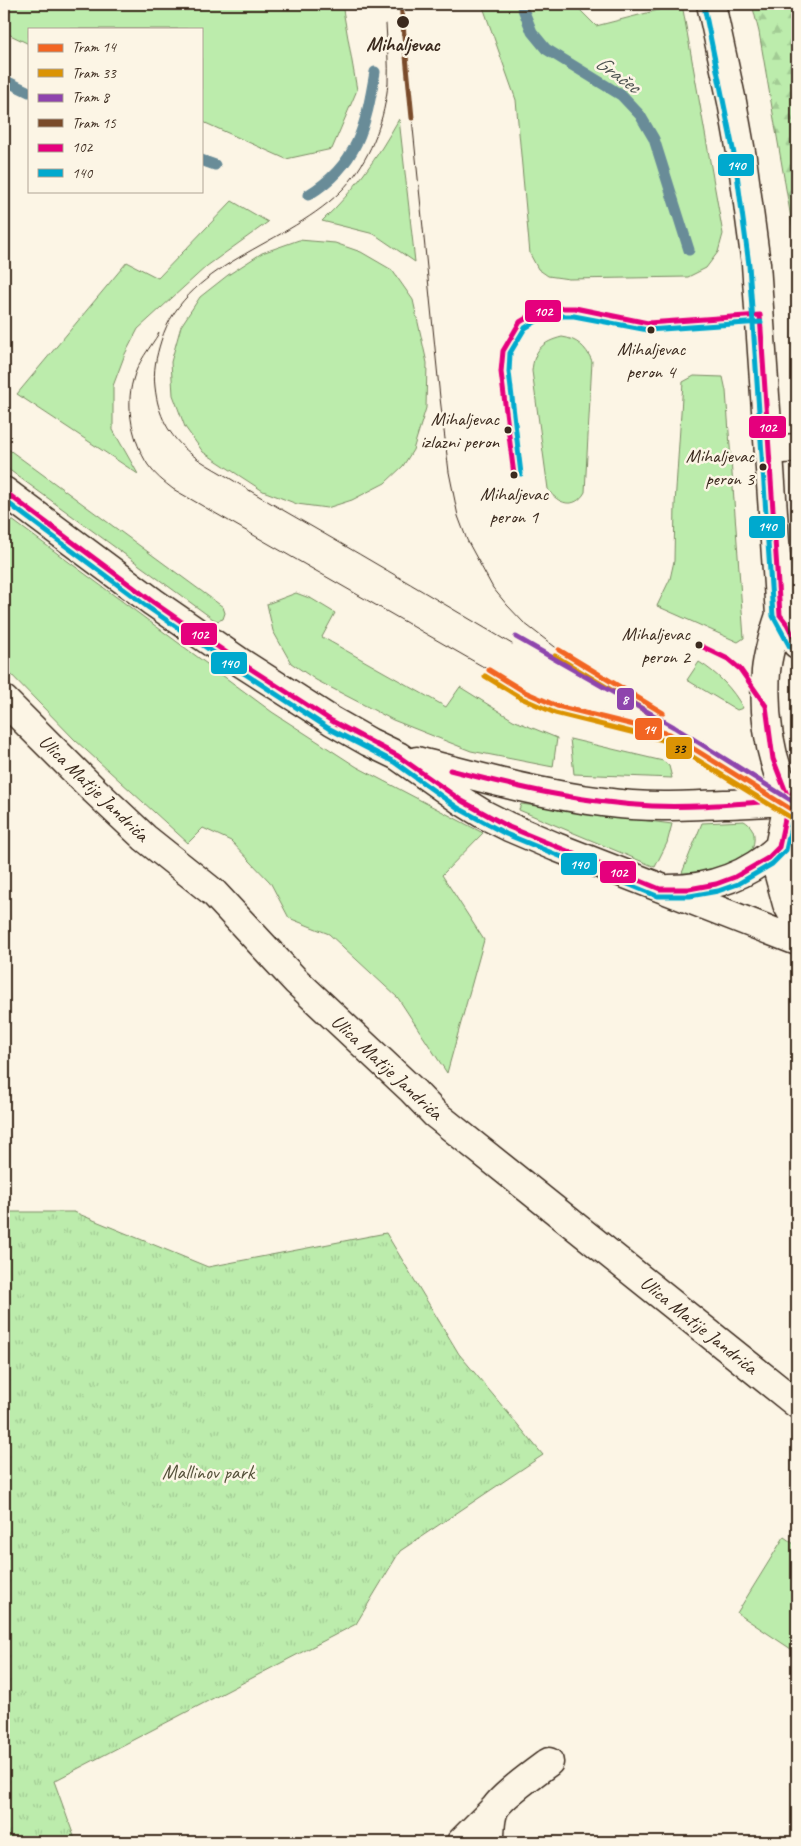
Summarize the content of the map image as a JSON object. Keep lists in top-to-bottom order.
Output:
{
  "streets": {
    "main road": ["Ulica Matije Jandrića"]
  },
  "water": ["Gračec"],
  "parks": ["Mallinov park"],
  "places": [
    "Mihaljevac",
    "Mihaljevac peron 4",
    "Mihaljevac izlazni peron",
    "Mihaljevac peron 3",
    "Mihaljevac peron 1",
    "Mihaljevac peron 2"
  ],
  "lines": [
    "tram line 15",
    "transit line 140",
    "transit line 102",
    "tram line 8",
    "tram line 14",
    "tram line 33"
  ],
  "legend": [
    "Tram 14",
    "Tram 33",
    "Tram 8",
    "Tram 15",
    "102",
    "140"
  ]
}
